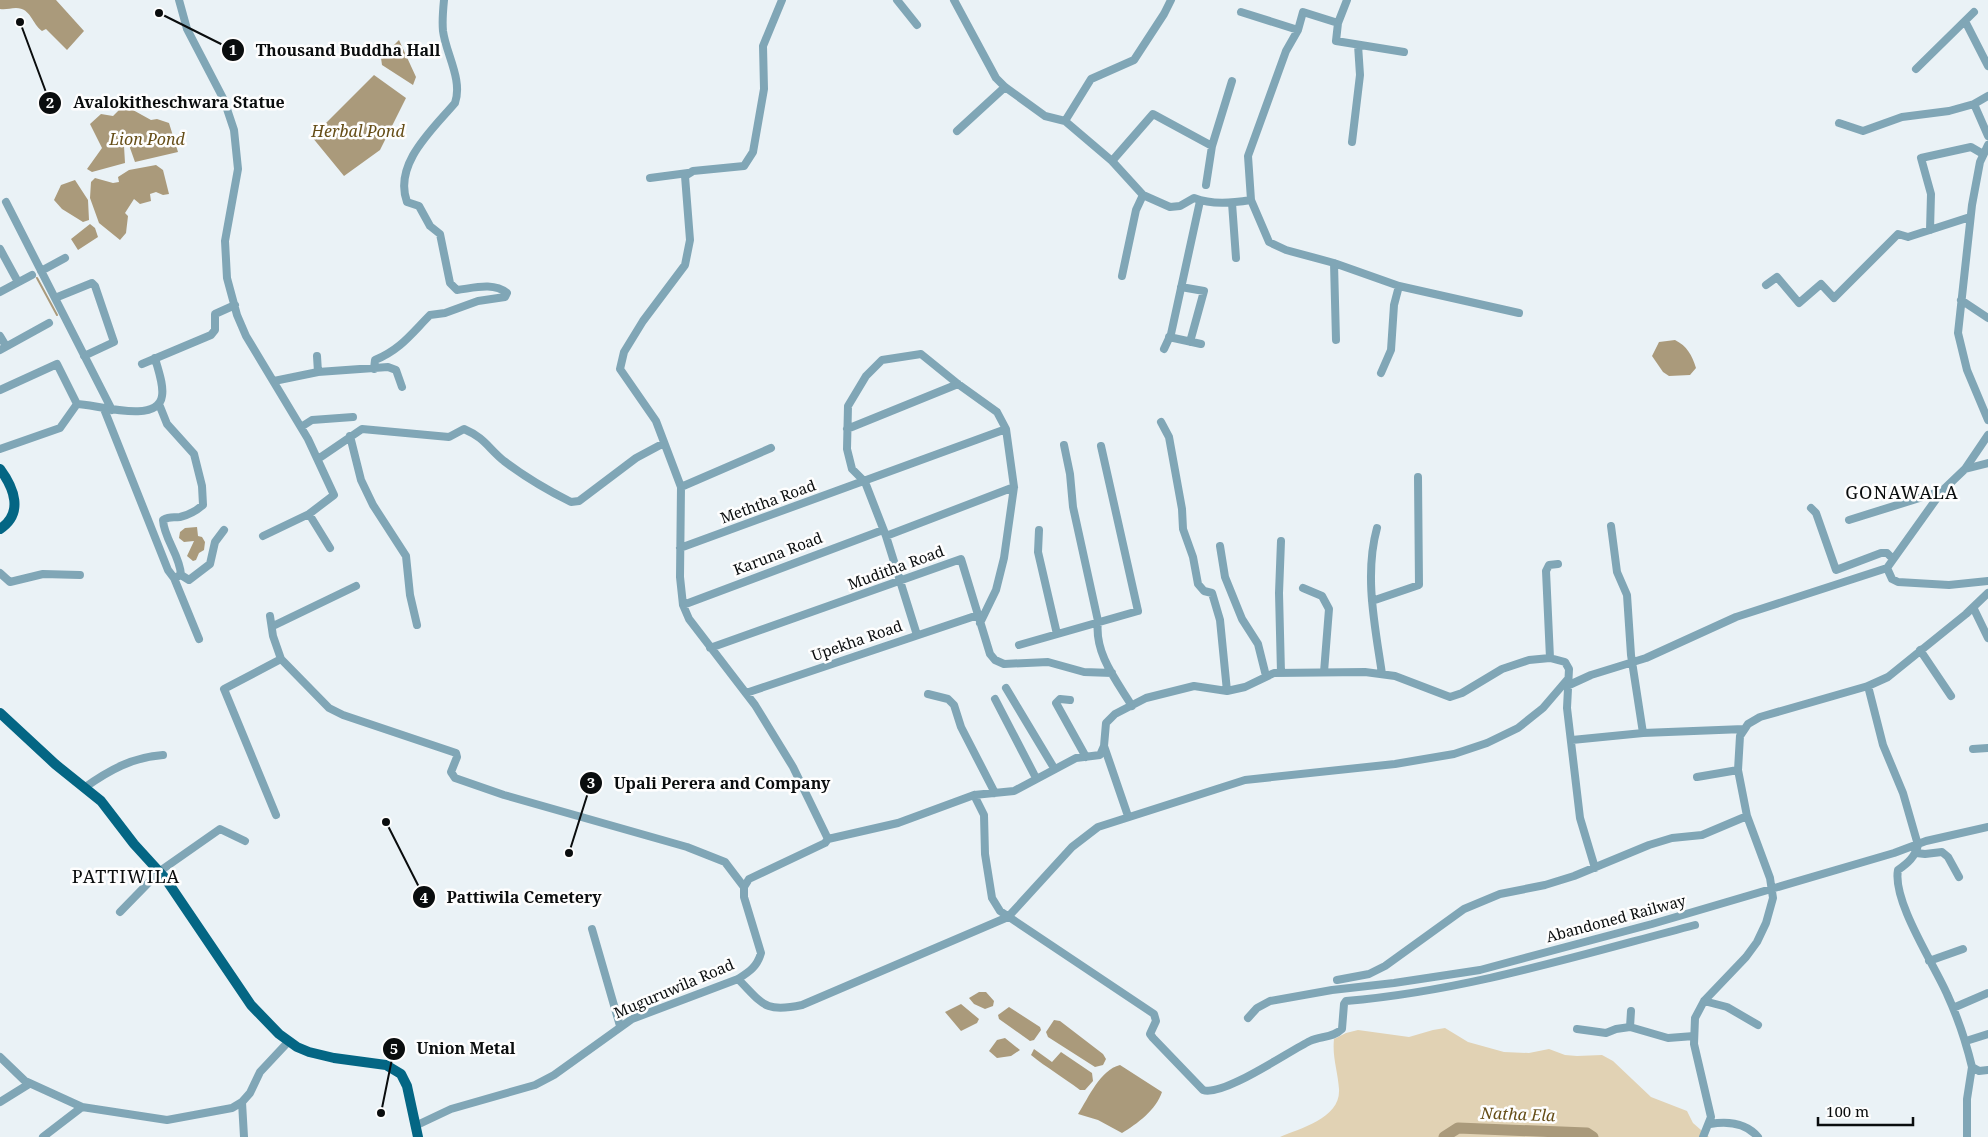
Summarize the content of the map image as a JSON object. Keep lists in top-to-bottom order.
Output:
{
  "streets": {
    "street": [
      "Meththa Road",
      "Karuna Road",
      "Muditha Road",
      "Upekha Road",
      "Abandoned Railway",
      "Muguruwila Road"
    ]
  },
  "crossings": [
    ["Muditha Road", "Upekha Road"]
  ],
  "districts": ["GONAWALA", "PATTIWILA"],
  "water": ["Herbal Pond", "Lion Pond", "Natha Ela"],
  "places": [
    "Thousand Buddha Hall",
    "Avalokitheschwara Statue",
    "Pattiwila Cemetery",
    "Upali Perera and Company",
    "Union Metal"
  ],
  "scale_bar": "100 m"
}
